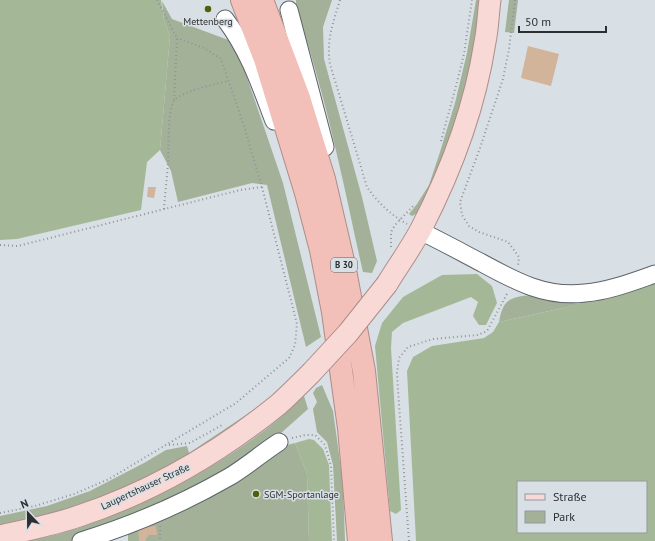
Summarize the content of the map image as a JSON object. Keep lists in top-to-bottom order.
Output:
{
  "streets": {
    "highway": ["B 30"],
    "main road": ["Laupertshauser Straße"]
  },
  "places": ["Mettenberg", "SGM-Sportanlage"],
  "legend": ["Straße", "Park"],
  "scale_bar": "50 m",
  "north": "top"
}
